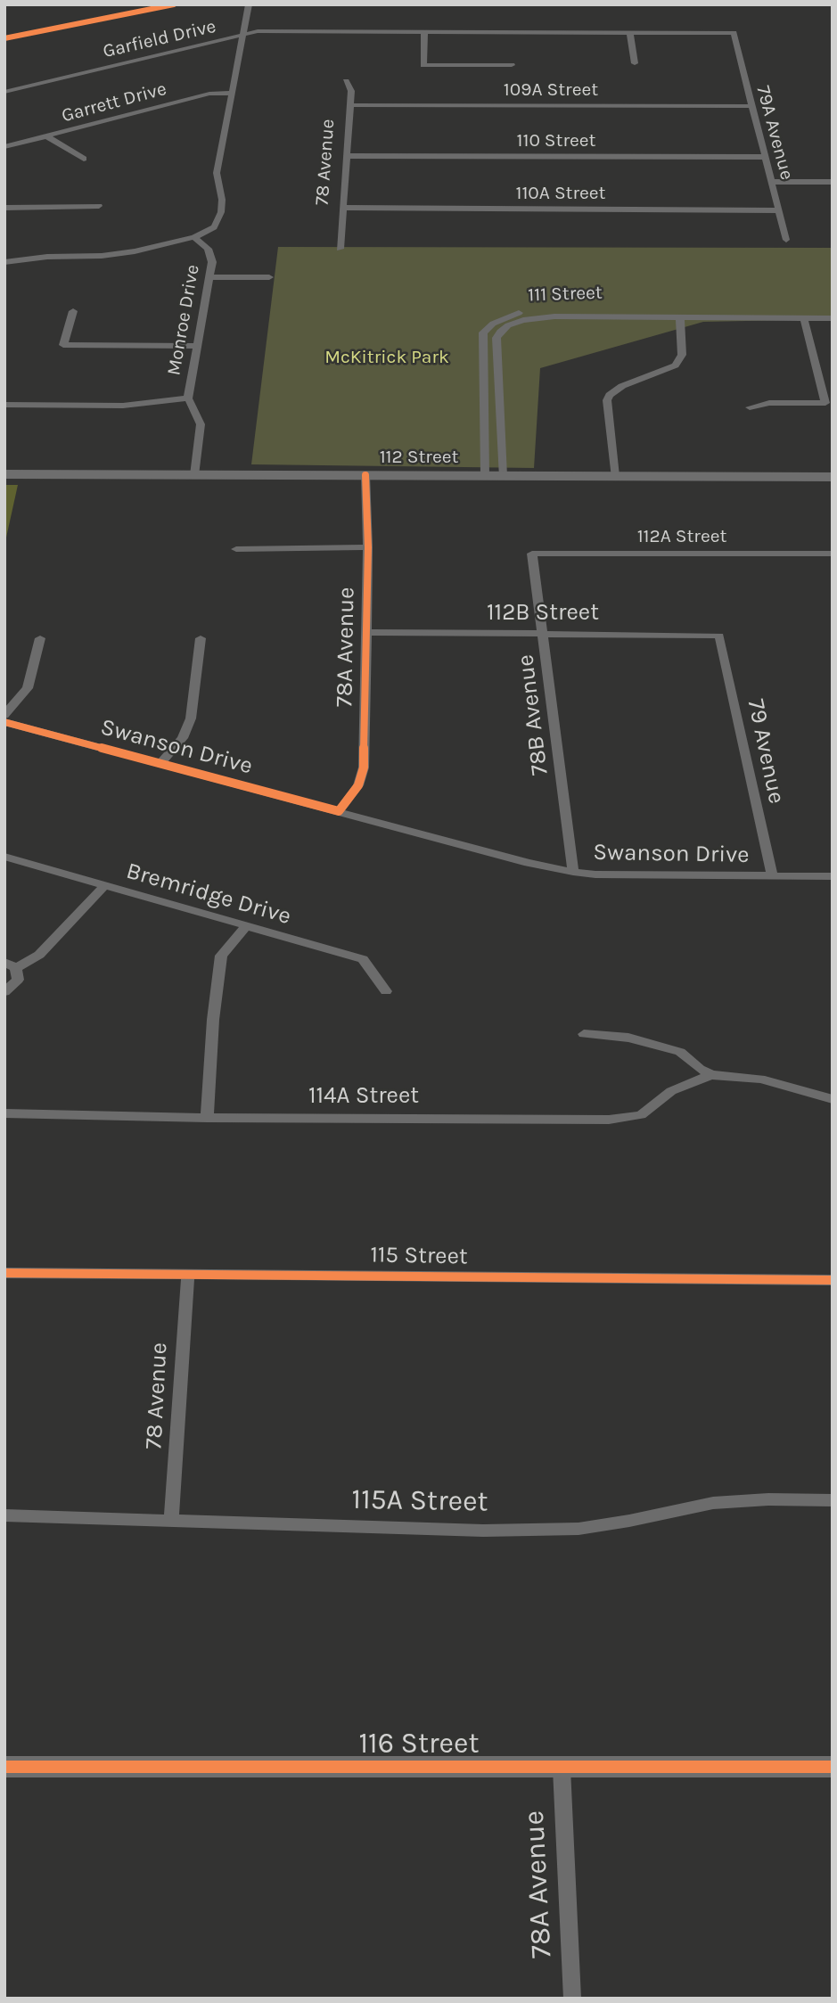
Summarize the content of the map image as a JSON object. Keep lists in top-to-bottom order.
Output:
{
  "streets": {
    "street": [
      "Garfield Drive",
      "109A Street",
      "Garrett Drive",
      "79A Avenue",
      "110 Street",
      "78 Avenue",
      "110A Street",
      "111 Street",
      "Monroe Drive",
      "112 Street",
      "112A Street",
      "112B Street",
      "78A Avenue",
      "78B Avenue",
      "Swanson Drive",
      "79 Avenue",
      "Bremridge Drive",
      "114A Street",
      "115 Street",
      "115A Street",
      "116 Street"
    ]
  },
  "crossings": [
    ["Garfield Drive", "79A Avenue"],
    ["Garfield Drive", "Monroe Drive"],
    ["109A Street", "79A Avenue"],
    ["109A Street", "78 Avenue"],
    ["Garrett Drive", "Monroe Drive"],
    ["79A Avenue", "110 Street"],
    ["79A Avenue", "110A Street"],
    ["110 Street", "78 Avenue"],
    ["78 Avenue", "110A Street"],
    ["78 Avenue", "115 Street"],
    ["78 Avenue", "115A Street"],
    ["111 Street", "112 Street"],
    ["Monroe Drive", "112 Street"],
    ["112 Street", "78A Avenue"],
    ["112A Street", "78B Avenue"],
    ["112B Street", "78A Avenue"],
    ["112B Street", "78B Avenue"],
    ["112B Street", "79 Avenue"],
    ["78A Avenue", "Swanson Drive"],
    ["78A Avenue", "116 Street"],
    ["78B Avenue", "Swanson Drive"],
    ["Swanson Drive", "79 Avenue"]
  ],
  "parks": ["McKitrick Park"]
}
